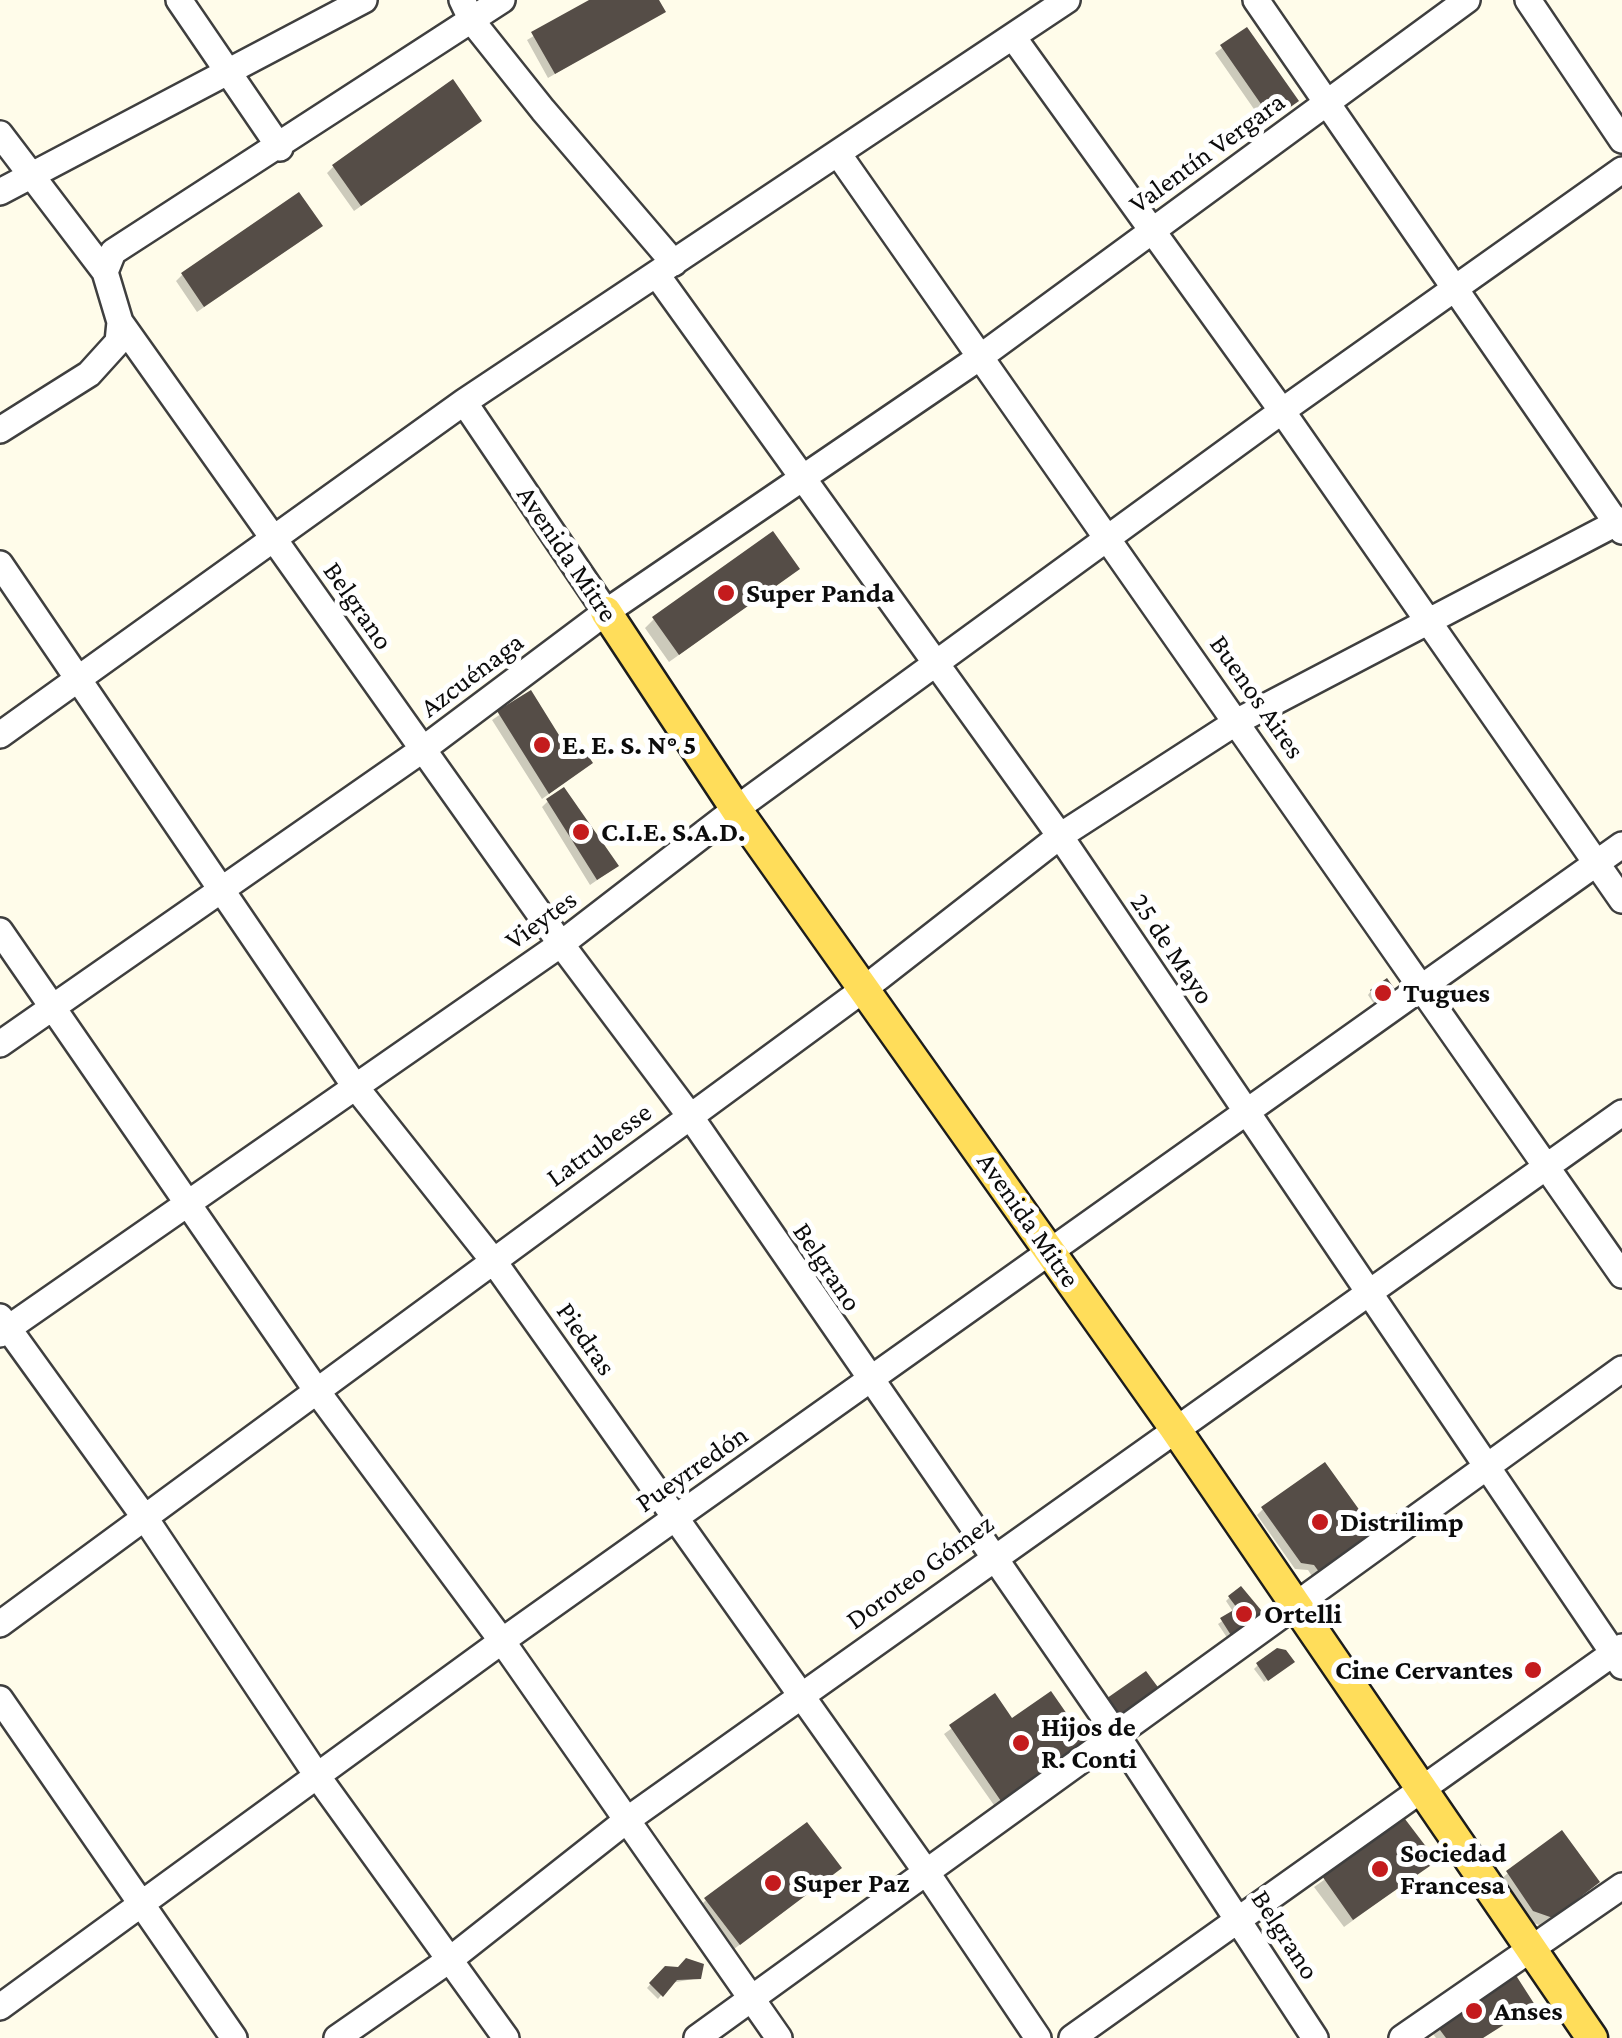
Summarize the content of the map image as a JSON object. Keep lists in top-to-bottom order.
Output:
{
  "streets": {
    "main road": ["Avenida Mitre"],
    "street": [
      "Valentín Vergara",
      "Belgrano",
      "Azcuénaga",
      "Buenos Aires",
      "Vieytes",
      "25 de Mayo",
      "Latrubesse",
      "Piedras",
      "Pueyrredón",
      "Doroteo Gómez"
    ]
  },
  "crossings": [
    ["Valentín Vergara", "Azcuénaga"],
    ["Valentín Vergara", "Buenos Aires"],
    ["Avenida Mitre", "Azcuénaga"],
    ["Avenida Mitre", "Vieytes"],
    ["Avenida Mitre", "Latrubesse"],
    ["Avenida Mitre", "Pueyrredón"],
    ["Avenida Mitre", "Doroteo Gómez"],
    ["Belgrano", "Azcuénaga"],
    ["Belgrano", "Vieytes"],
    ["Belgrano", "Latrubesse"],
    ["Belgrano", "Pueyrredón"],
    ["Belgrano", "Doroteo Gómez"],
    ["Azcuénaga", "Buenos Aires"],
    ["Azcuénaga", "25 de Mayo"],
    ["Azcuénaga", "Piedras"],
    ["Buenos Aires", "Vieytes"],
    ["Buenos Aires", "Latrubesse"],
    ["Buenos Aires", "Pueyrredón"],
    ["Buenos Aires", "Doroteo Gómez"],
    ["Vieytes", "25 de Mayo"],
    ["Vieytes", "Piedras"],
    ["25 de Mayo", "Latrubesse"],
    ["25 de Mayo", "Pueyrredón"],
    ["25 de Mayo", "Doroteo Gómez"],
    ["Latrubesse", "Piedras"],
    ["Piedras", "Pueyrredón"],
    ["Piedras", "Doroteo Gómez"]
  ],
  "places": [
    "Super Panda",
    "E. E. S. N° 5",
    "C.I.E. S.A.D.",
    "Tugues",
    "Distrilimp",
    "Ortelli",
    "Cine Cervantes",
    "Hijos de R. Conti",
    "Sociedad Francesa",
    "Super Paz",
    "Anses"
  ]
}
